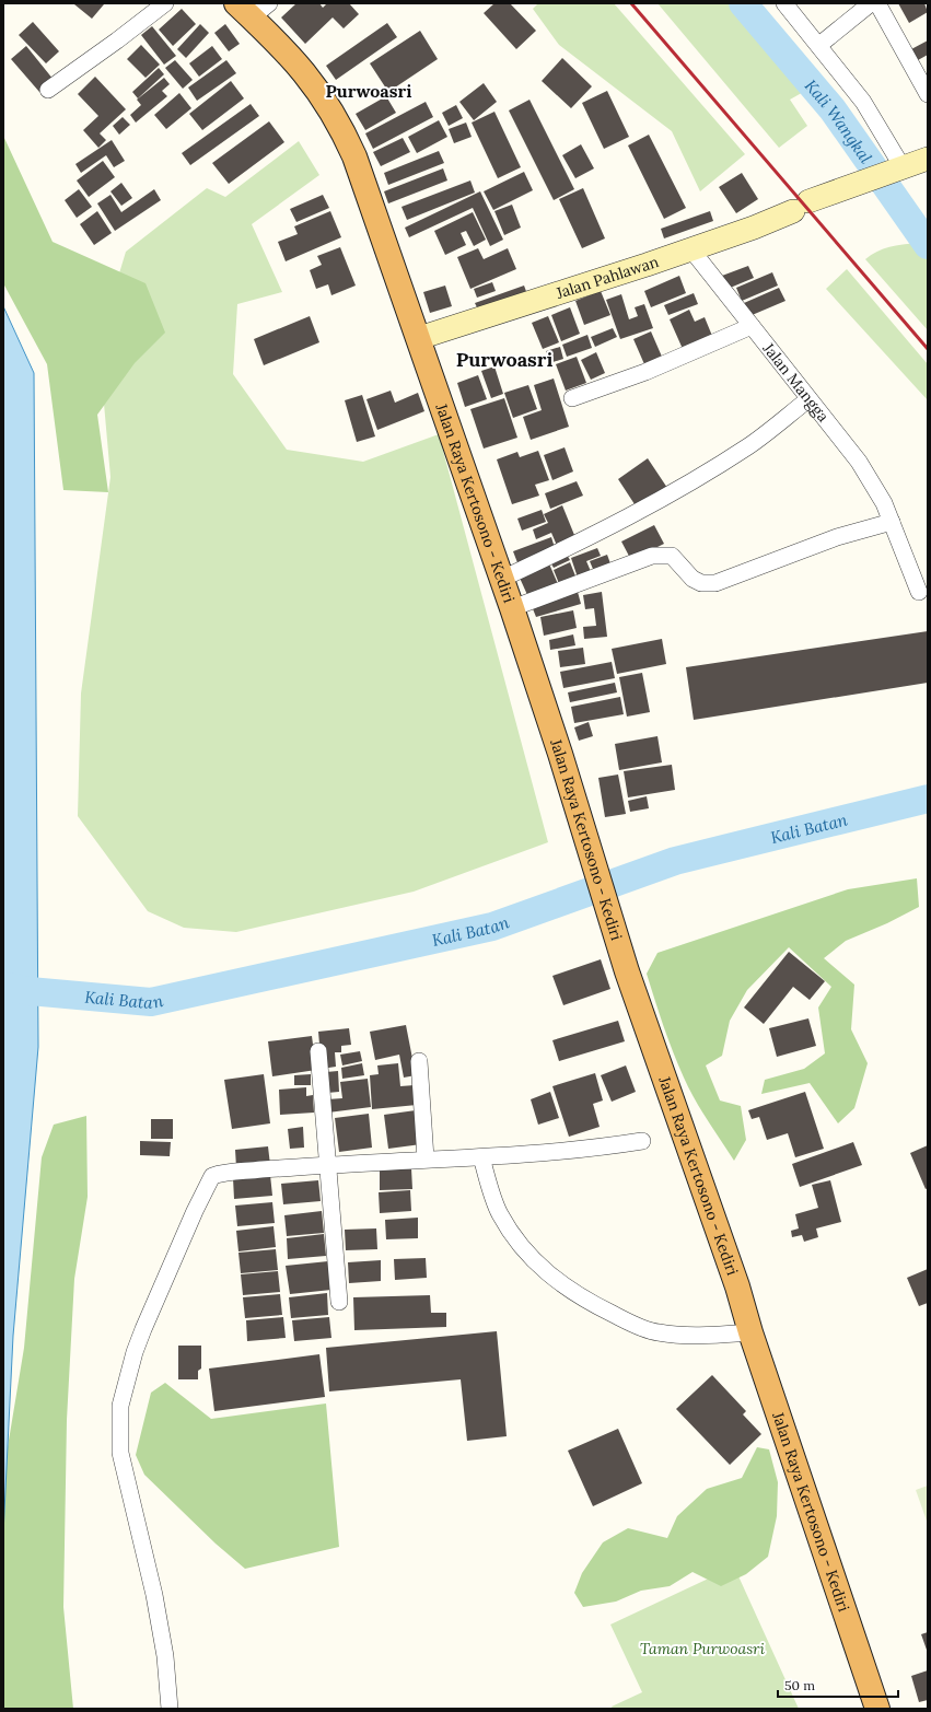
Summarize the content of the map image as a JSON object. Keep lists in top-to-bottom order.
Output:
{
  "streets": {
    "highway": ["Jalan Raya Kertosono - Kediri"],
    "main road": ["Jalan Pahlawan"],
    "street": ["Jalan Mangga"]
  },
  "crossings": [
    ["Jalan Pahlawan", "Jalan Mangga"],
    ["Jalan Pahlawan", "Jalan Raya Kertosono - Kediri"]
  ],
  "districts": ["Purwoasri", "Purwoasri"],
  "water": ["Kali Wangkal", "Kali Batan"],
  "parks": ["Taman Purwoasri"],
  "scale_bar": "50 m"
}
